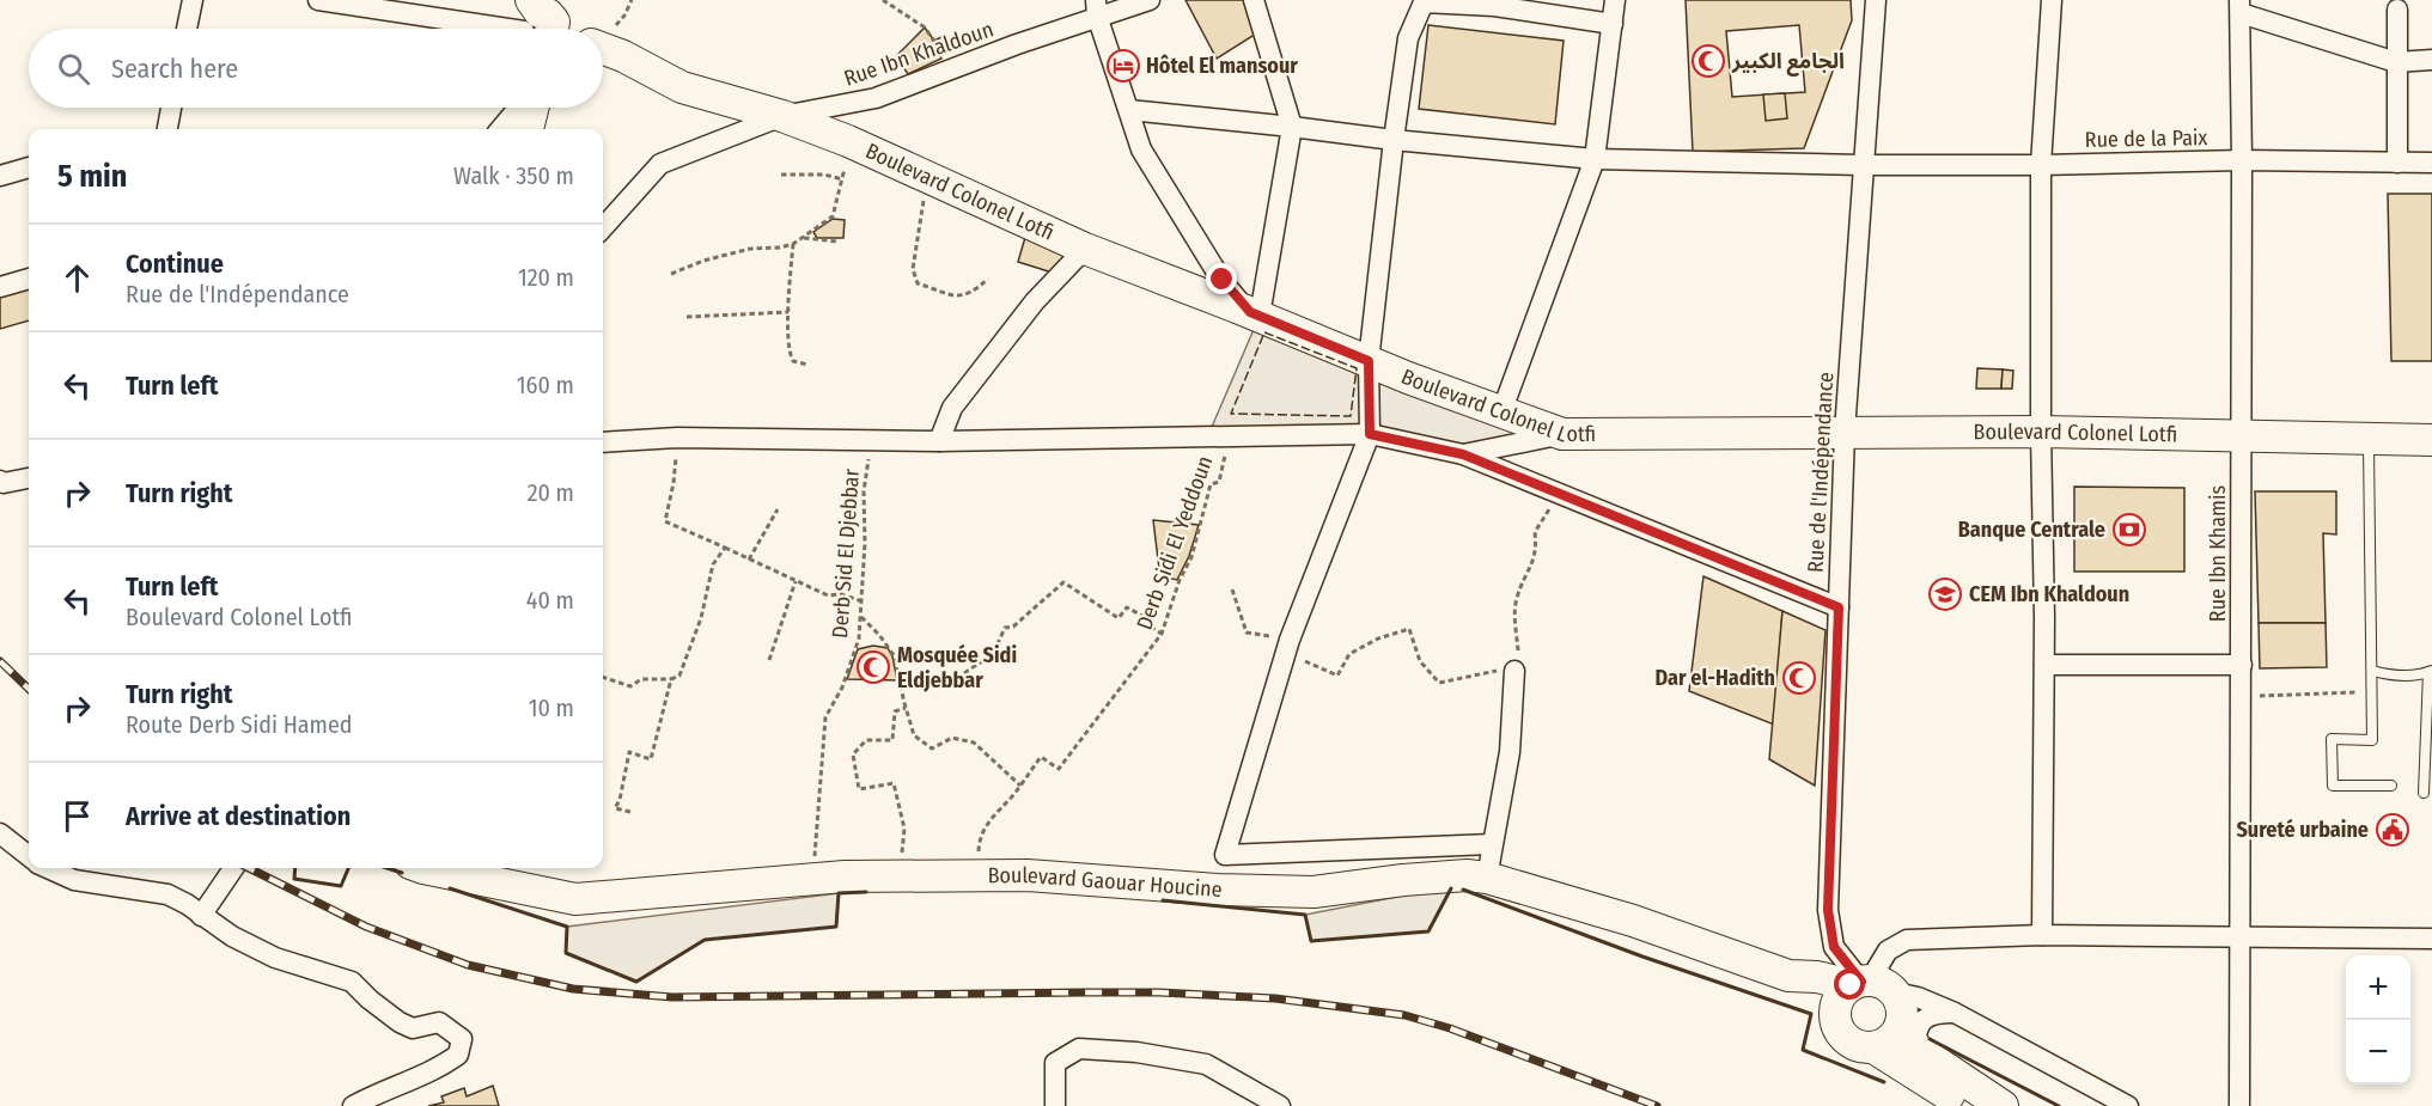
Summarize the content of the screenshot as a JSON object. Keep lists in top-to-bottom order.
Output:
{
  "streets": {
    "main road": ["Boulevard Colonel Lotfi", "Boulevard Gaouar Houcine"],
    "street": [
      "Rue Ibn Khaldoun",
      "Rue de la Paix",
      "Rue de l'Indépendance",
      "Rue Ibn Khamis"
    ],
    "path": ["Derb Sidi El Yeddoun", "Derb Sid El Djebbar"]
  },
  "crossings": [
    ["Rue Ibn Khaldoun", "Boulevard Colonel Lotfi"],
    ["Rue de la Paix", "Rue de l'Indépendance"],
    ["Rue de la Paix", "Rue Ibn Khamis"],
    ["Boulevard Colonel Lotfi", "Rue de l'Indépendance"],
    ["Boulevard Colonel Lotfi", "Rue Ibn Khamis"],
    ["Derb Sidi El Yeddoun", "Boulevard Gaouar Houcine"],
    ["Derb Sid El Djebbar", "Boulevard Gaouar Houcine"]
  ],
  "places": {
    "mosque": ["الجامع الكبير", "Mosquée Sidi Eldjebbar", "Dar el-Hadith"],
    "hotel": ["Hôtel El mansour"],
    "bank": ["Banque Centrale"],
    "school or university": ["CEM Ibn Khaldoun"],
    "public building": ["Sureté urbaine"]
  },
  "page": {
    "search": "Search here",
    "heading": ["5 min", "Walk · 350 m"],
    "list": [
      ["Continue", "Rue de l'Indépendance", "120 m"],
      ["Turn left", "160 m"],
      ["Turn right", "20 m"],
      ["Turn left", "Boulevard Colonel Lotfi", "40 m"],
      ["Turn right", "Route Derb Sidi Hamed", "10 m"],
      "Arrive at destination"
    ],
    "map_buttons": ["+", "−"]
  }
}
